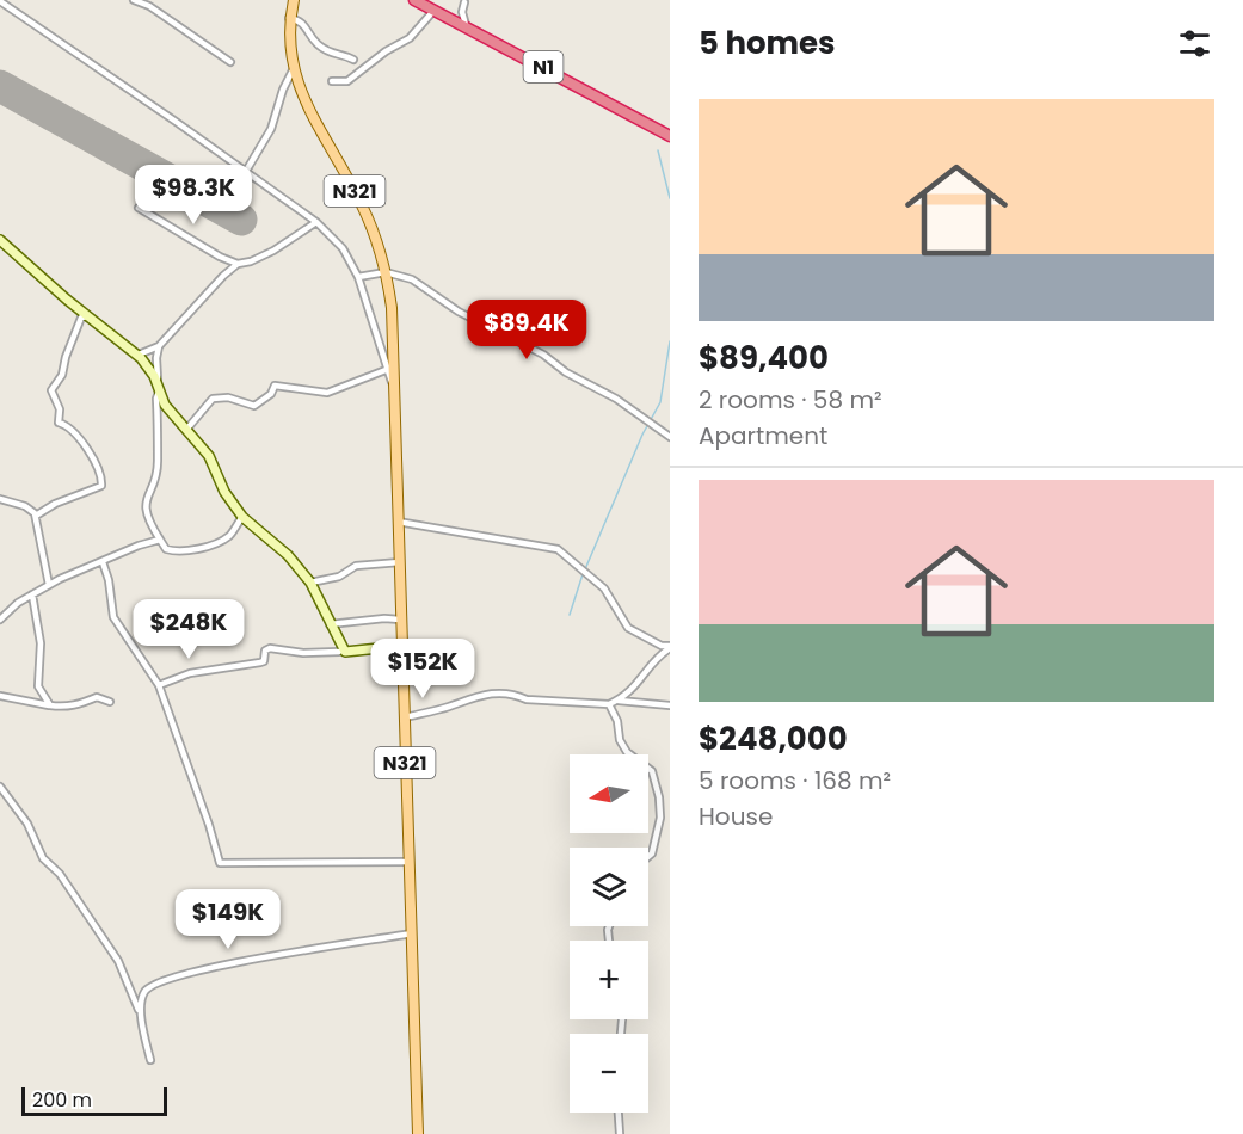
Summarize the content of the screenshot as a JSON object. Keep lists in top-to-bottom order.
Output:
{
  "streets": {
    "highway": ["N1"],
    "main road": ["N321"]
  },
  "scale_bar": "200 m",
  "north": "left",
  "page": {
    "heading": "5 homes",
    "list": [
      {
        "name": "$89,400",
        "note": "2 rooms · 58 m² · Apartment"
      },
      {
        "name": "$248,000",
        "note": "5 rooms · 168 m² · House"
      }
    ],
    "price": [
      "$98.3K",
      "$89.4K",
      "$248K",
      "$152K",
      "$149K"
    ],
    "map_buttons": ["+", "−"],
    "scale": "200 m"
  }
}
